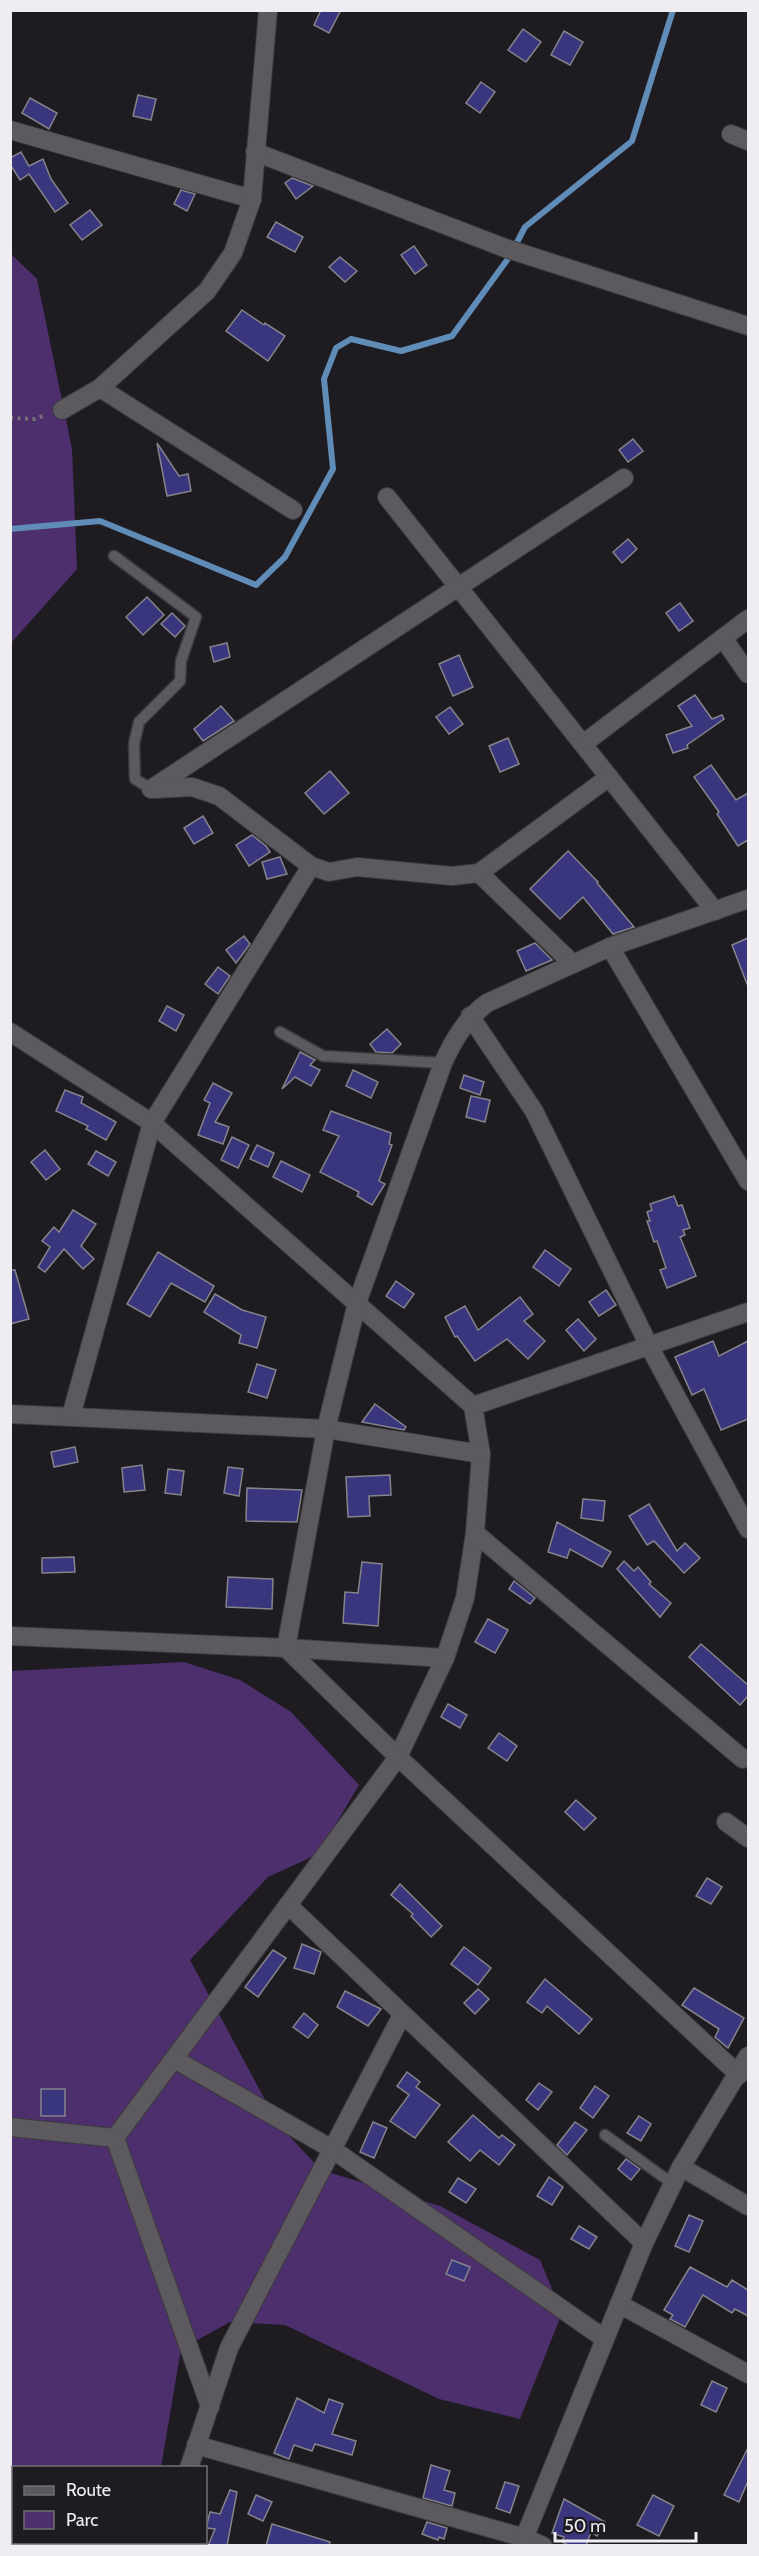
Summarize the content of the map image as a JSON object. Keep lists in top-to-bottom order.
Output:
{
  "legend": ["Route", "Parc"],
  "scale_bar": "50 m"
}
